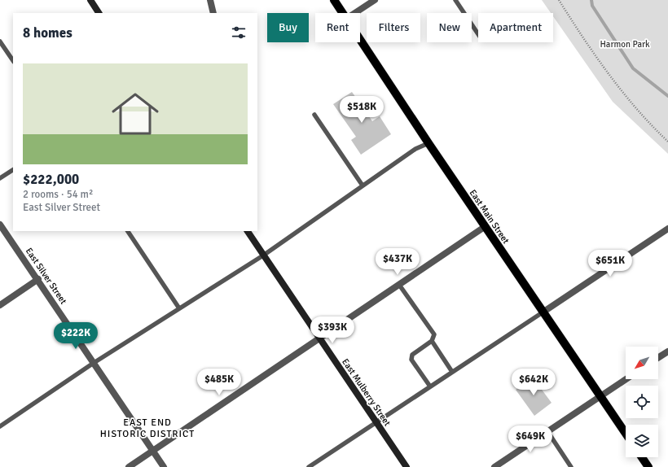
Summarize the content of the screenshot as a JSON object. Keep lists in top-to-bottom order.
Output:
{
  "streets": {
    "main road": ["East Main Street"],
    "street": ["East Silver Street", "East Mulberry Street"]
  },
  "districts": ["EAST END HISTORIC DISTRICT"],
  "parks": ["Harmon Park"],
  "north": "bottom left",
  "page": {
    "chip": [
      "Buy",
      "Rent",
      "Filters",
      "New",
      "Apartment"
    ],
    "heading": "8 homes",
    "list": [
      {
        "name": "$222,000",
        "note": "2 rooms · 54 m² · East Silver Street"
      }
    ],
    "price": [
      "$518K",
      "$437K",
      "$651K",
      "$393K",
      "$222K",
      "$485K",
      "$642K",
      "$649K"
    ]
  }
}
